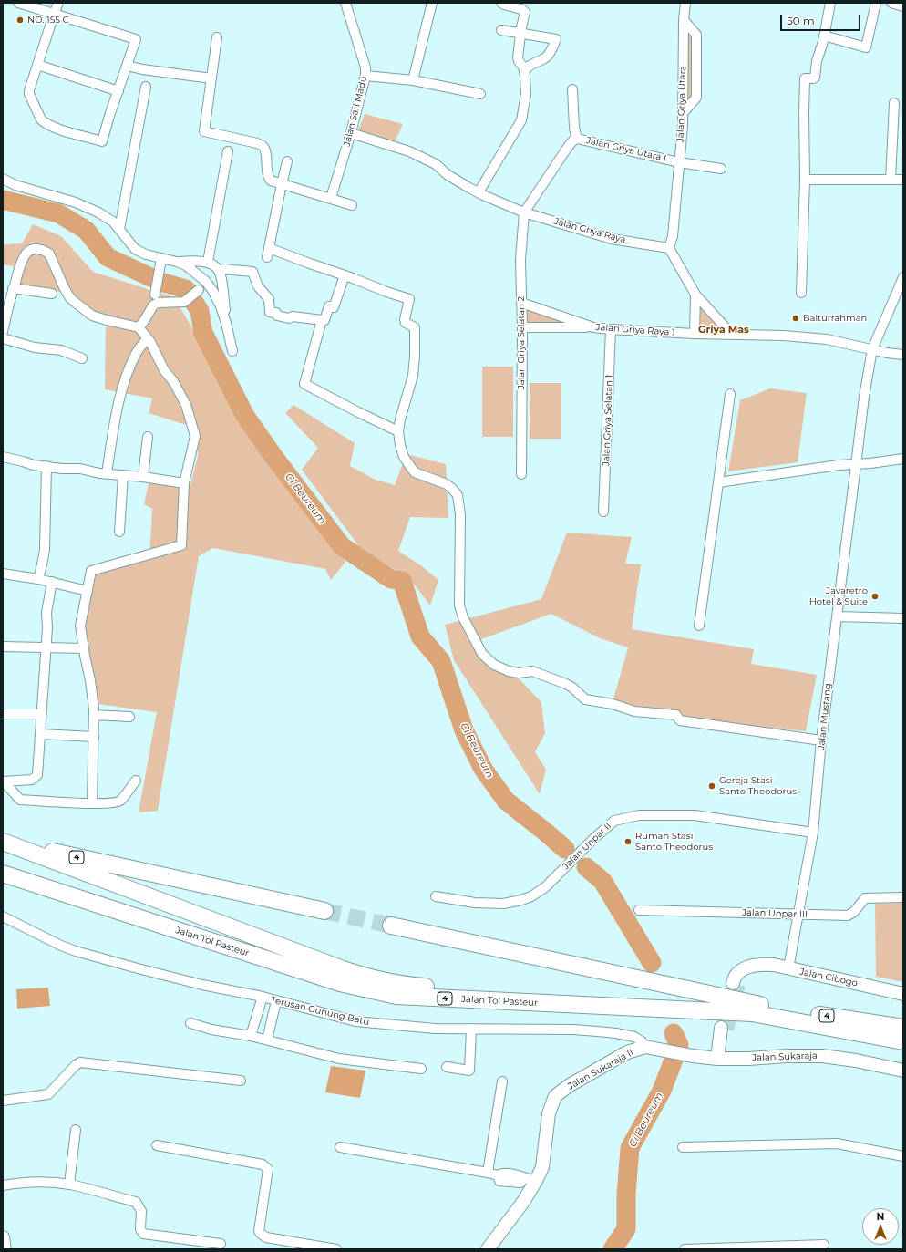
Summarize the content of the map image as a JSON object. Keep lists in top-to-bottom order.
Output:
{
  "streets": {
    "highway": ["4", "Jalan Tol Pasteur"],
    "main road": ["Jalan Cibogo", "Jalan Sukaraja", "Jalan Sukaraja II"],
    "street": [
      "Jalan Griya Utara",
      "Jalan Sari Madu",
      "Jalan Griya Utara I",
      "Jalan Griya Raya",
      "Jalan Griya Raya 1",
      "Jalan Griya Selatan 2",
      "Jalan Griya Selatan 1",
      "Jalan Mustang",
      "Jalan Unpar II",
      "Jalan Unpar III",
      "Terusan Gunung Batu"
    ]
  },
  "crossings": [
    ["Jalan Griya Utara", "Jalan Griya Utara I"],
    ["Jalan Griya Utara", "Jalan Griya Raya"],
    ["Jalan Sari Madu", "Jalan Griya Raya"],
    ["Jalan Griya Utara I", "Jalan Griya Raya"],
    ["Jalan Griya Utara I", "Jalan Griya Selatan 2"],
    ["Jalan Griya Raya", "Jalan Griya Selatan 2"],
    ["Jalan Griya Raya 1", "Jalan Griya Selatan 2"],
    ["Jalan Griya Raya 1", "Jalan Griya Selatan 1"],
    ["Jalan Mustang", "Jalan Unpar II"],
    ["Jalan Mustang", "Jalan Unpar III"],
    ["Jalan Mustang", "Jalan Cibogo"],
    ["Terusan Gunung Batu", "Jalan Sukaraja"],
    ["Terusan Gunung Batu", "Jalan Sukaraja II"],
    ["Jalan Sukaraja", "Jalan Sukaraja II"]
  ],
  "districts": ["Griya Mas"],
  "water": ["Ci Beureum"],
  "places": [
    "NO. 155 C",
    "Baiturrahman",
    "Javaretro Hotel & Suite",
    "Gereja Stasi Santo Theodorus",
    "Rumah Stasi Santo Theodorus"
  ],
  "scale_bar": "50 m",
  "north": "top"
}
